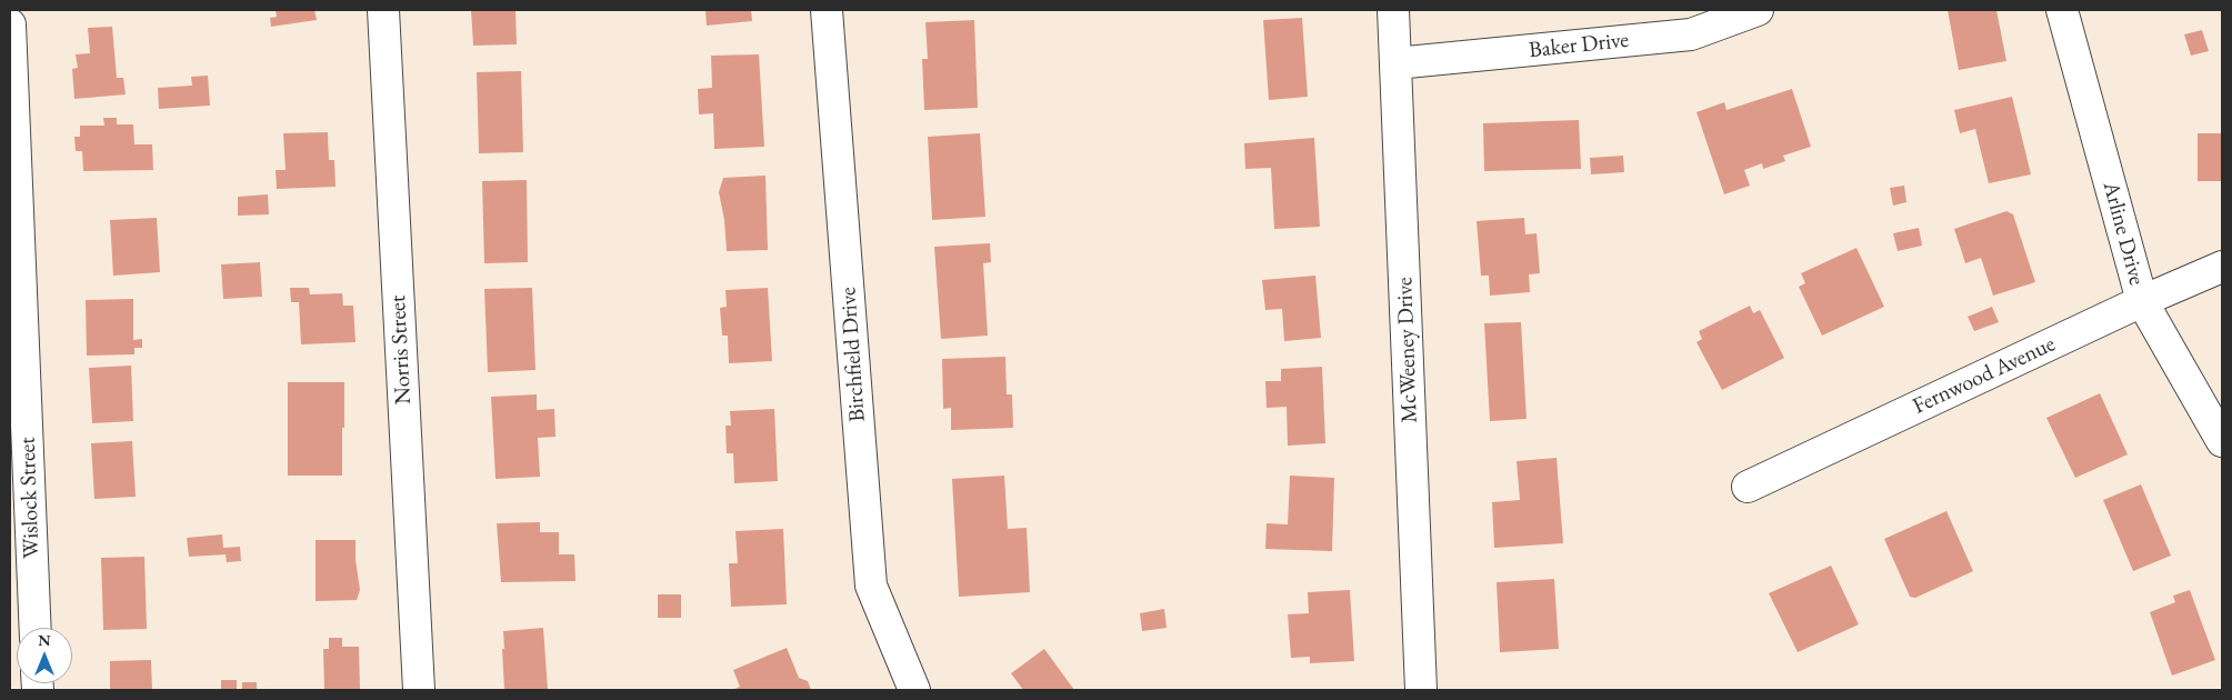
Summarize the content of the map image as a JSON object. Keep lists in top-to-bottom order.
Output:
{
  "streets": {
    "street": [
      "Baker Drive",
      "Arline Drive",
      "Norris Street",
      "McWeeney Drive",
      "Birchfield Drive",
      "Fernwood Avenue",
      "Wislock Street"
    ]
  },
  "crossings": [
    ["Baker Drive", "McWeeney Drive"],
    ["Arline Drive", "Fernwood Avenue"]
  ],
  "north": "top"
}
